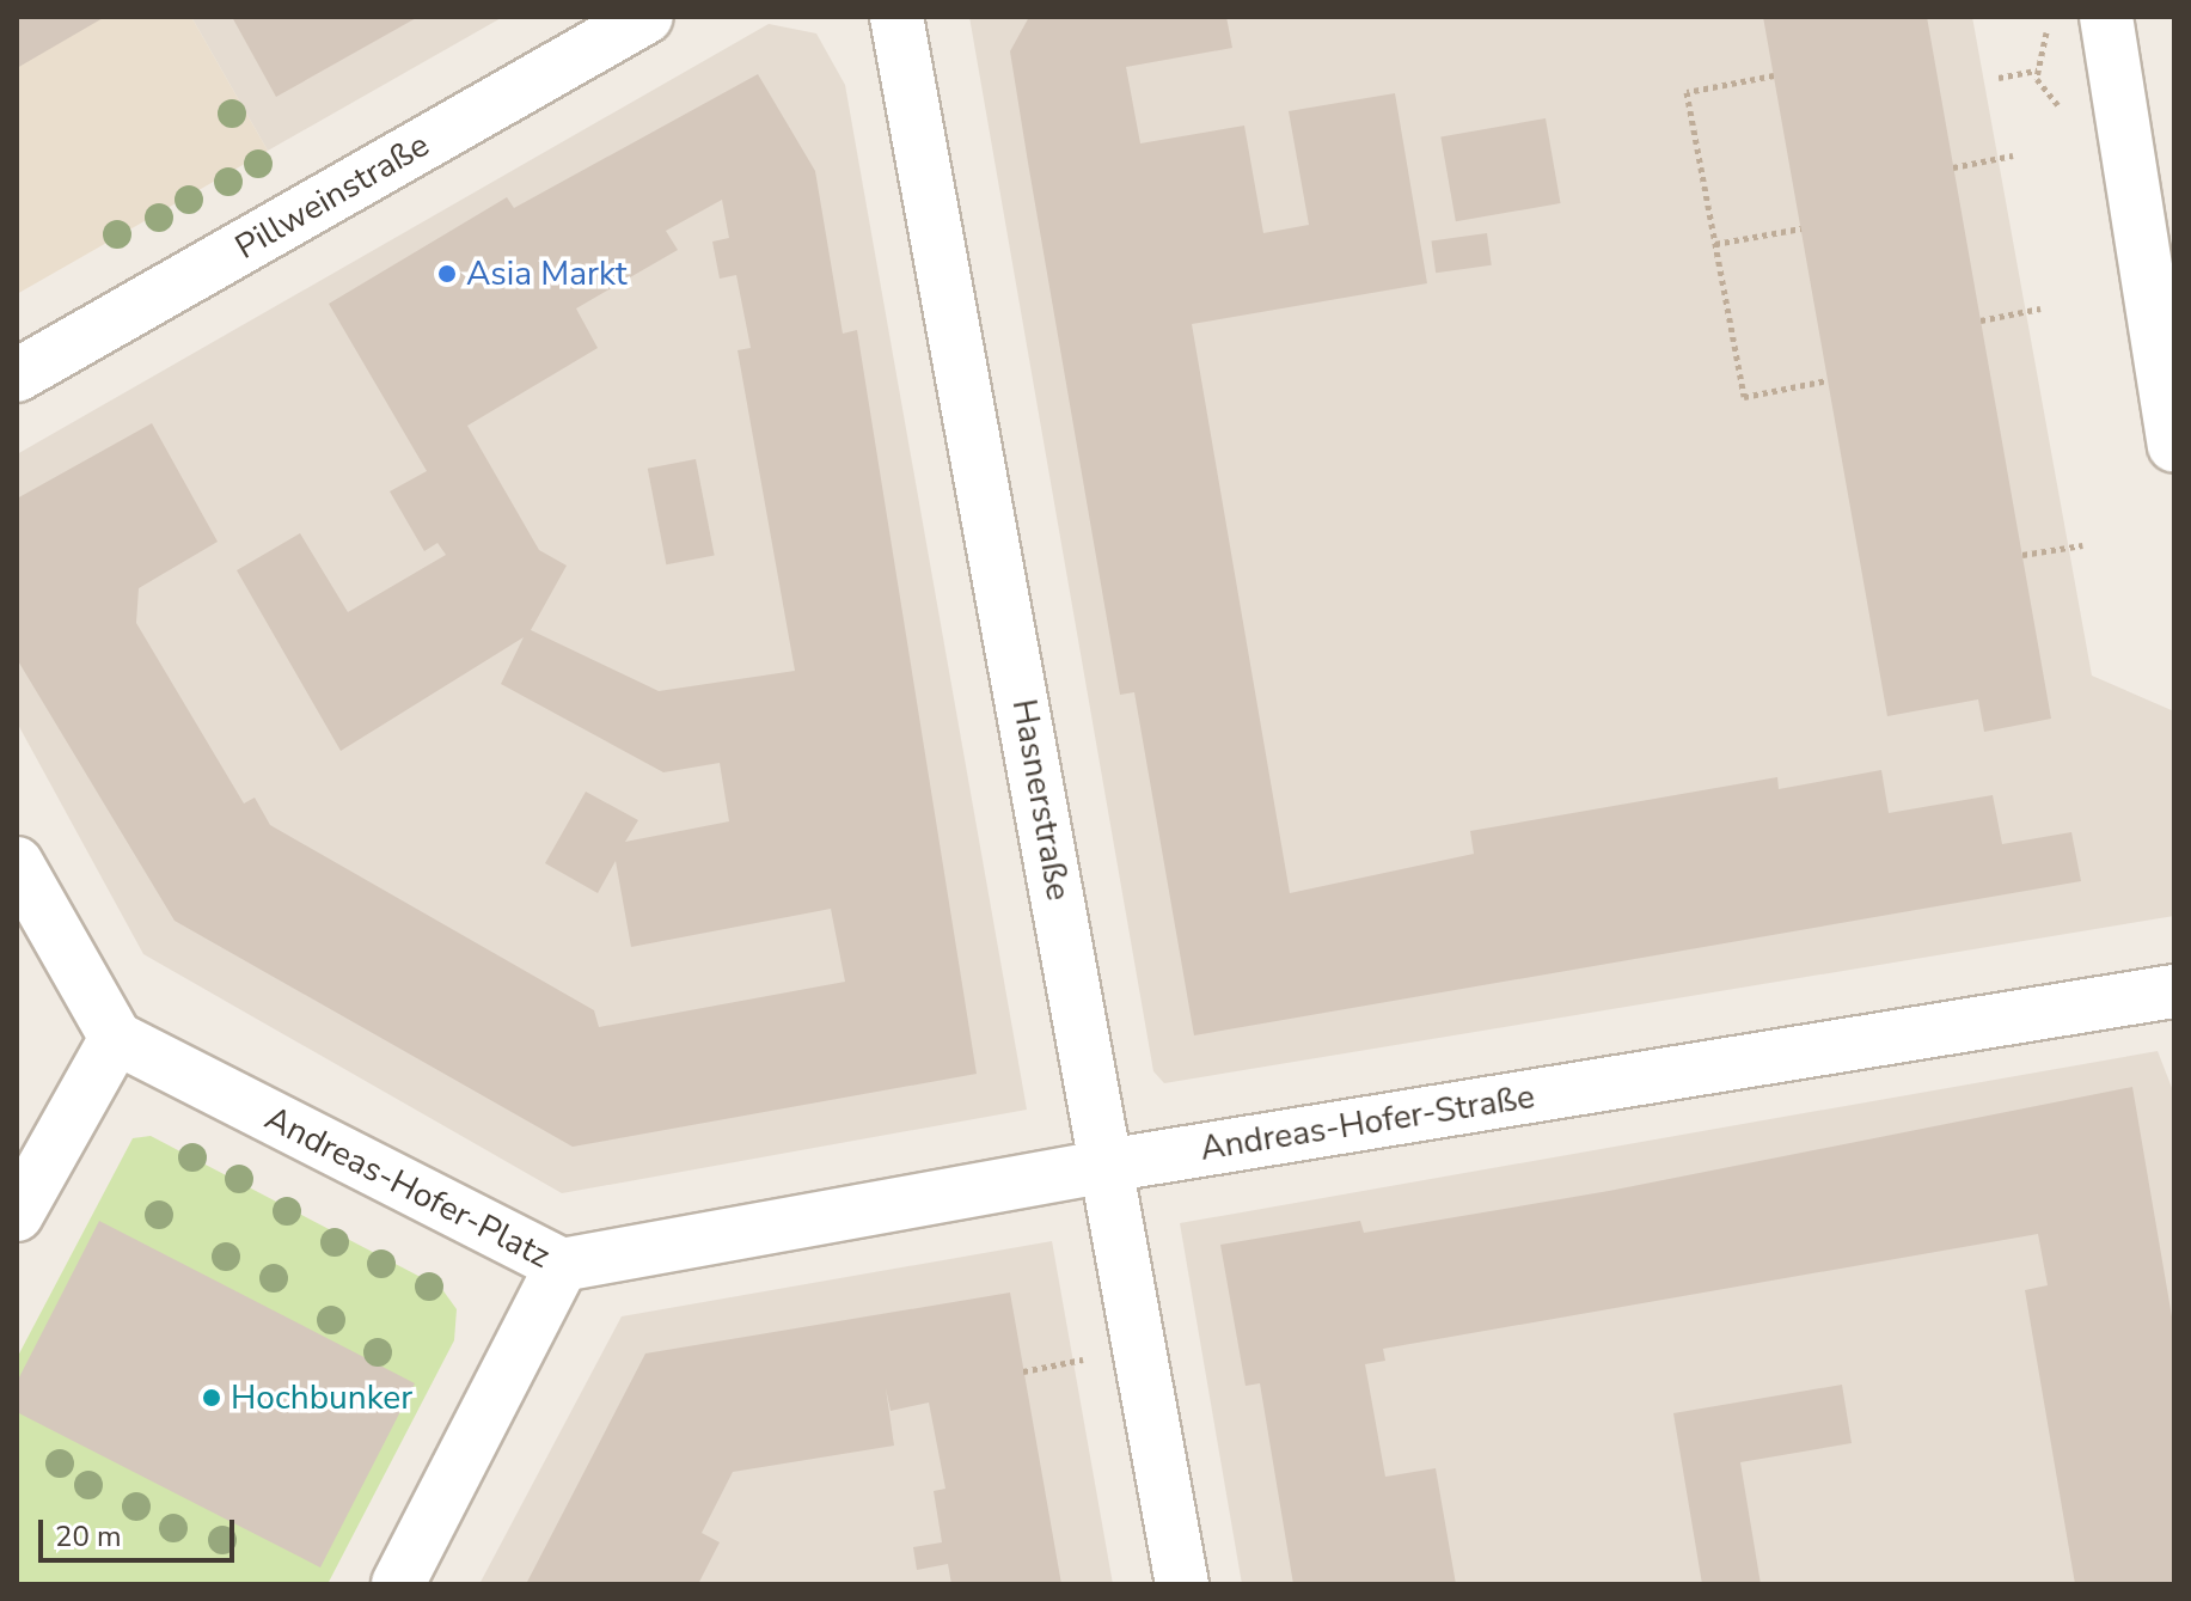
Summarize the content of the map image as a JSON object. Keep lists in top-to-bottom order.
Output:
{
  "streets": {
    "street": [
      "Pillweinstraße",
      "Hasnerstraße",
      "Andreas-Hofer-Straße",
      "Andreas-Hofer-Platz"
    ]
  },
  "crossings": [
    ["Hasnerstraße", "Andreas-Hofer-Straße"],
    ["Andreas-Hofer-Straße", "Andreas-Hofer-Platz"]
  ],
  "places": ["Asia Markt", "Hochbunker"],
  "scale_bar": "20 m"
}
